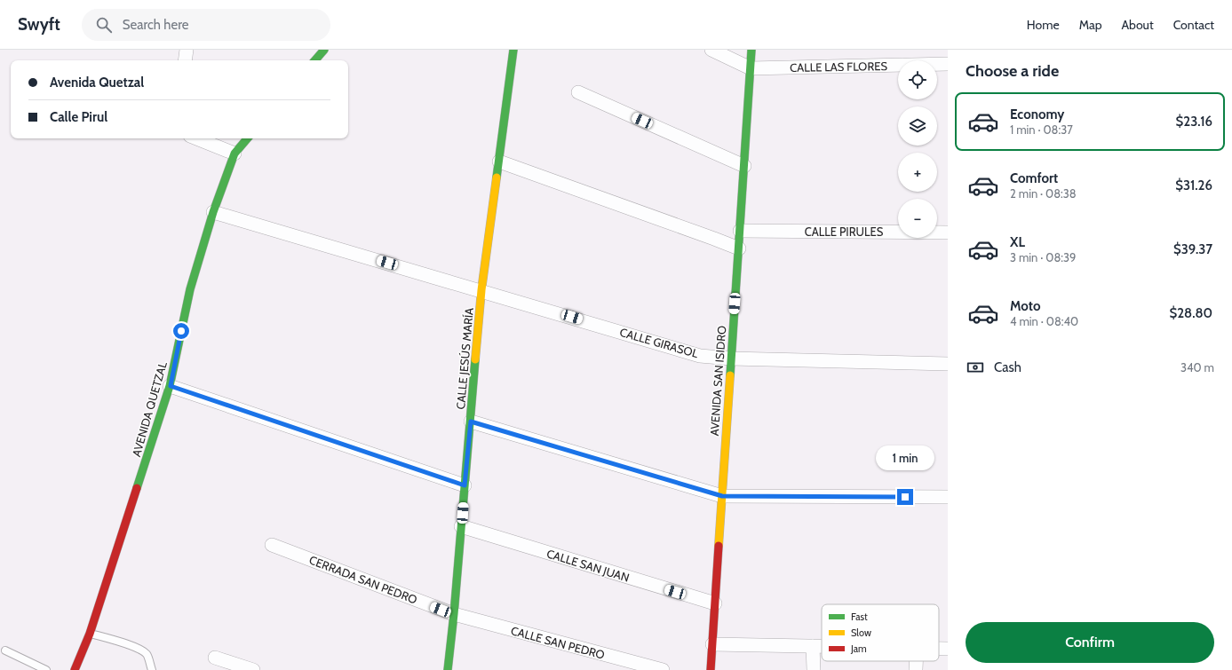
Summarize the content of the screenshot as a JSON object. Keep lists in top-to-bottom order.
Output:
{
  "streets": {
    "main road": ["CALLE JESÚS MARÍA", "AVENIDA SAN ISIDRO", "AVENIDA QUETZAL"],
    "street": [
      "CALLE LAS FLORES",
      "CALLE PIRULES",
      "CALLE GIRASOL",
      "CALLE SAN JUAN",
      "CERRADA SAN PEDRO",
      "CALLE SAN PEDRO"
    ]
  },
  "crossings": [
    ["CALLE LAS FLORES", "AVENIDA SAN ISIDRO"],
    ["CALLE PIRULES", "AVENIDA SAN ISIDRO"],
    ["CALLE GIRASOL", "CALLE JESÚS MARÍA"],
    ["CALLE GIRASOL", "AVENIDA SAN ISIDRO"],
    ["CALLE GIRASOL", "AVENIDA QUETZAL"],
    ["CALLE JESÚS MARÍA", "CALLE SAN JUAN"],
    ["CALLE JESÚS MARÍA", "CERRADA SAN PEDRO"],
    ["CALLE JESÚS MARÍA", "CALLE SAN PEDRO"],
    ["AVENIDA SAN ISIDRO", "CALLE SAN JUAN"],
    ["CERRADA SAN PEDRO", "CALLE SAN PEDRO"]
  ],
  "legend": ["Fast", "Slow", "Jam"],
  "page": {
    "header": "Swyft",
    "search": "Search here",
    "nav": [
      "Home",
      "Map",
      "About",
      "Contact"
    ],
    "heading": "Choose a ride",
    "map_buttons": ["+", "−"],
    "banner": ["Avenida Quetzal", "Calle Pirul"],
    "list": [
      {
        "name": "Economy",
        "note": "1 min · 08:37",
        "value": "$23.16"
      },
      {
        "name": "Comfort",
        "note": "2 min · 08:38",
        "value": "$31.26"
      },
      {
        "name": "XL",
        "note": "3 min · 08:39",
        "value": "$39.37"
      },
      {
        "name": "Moto",
        "note": "4 min · 08:40",
        "value": "$28.80"
      }
    ],
    "pay": ["Cash", "340 m"],
    "bubble": "1 min",
    "buttons": "Confirm"
  }
}
